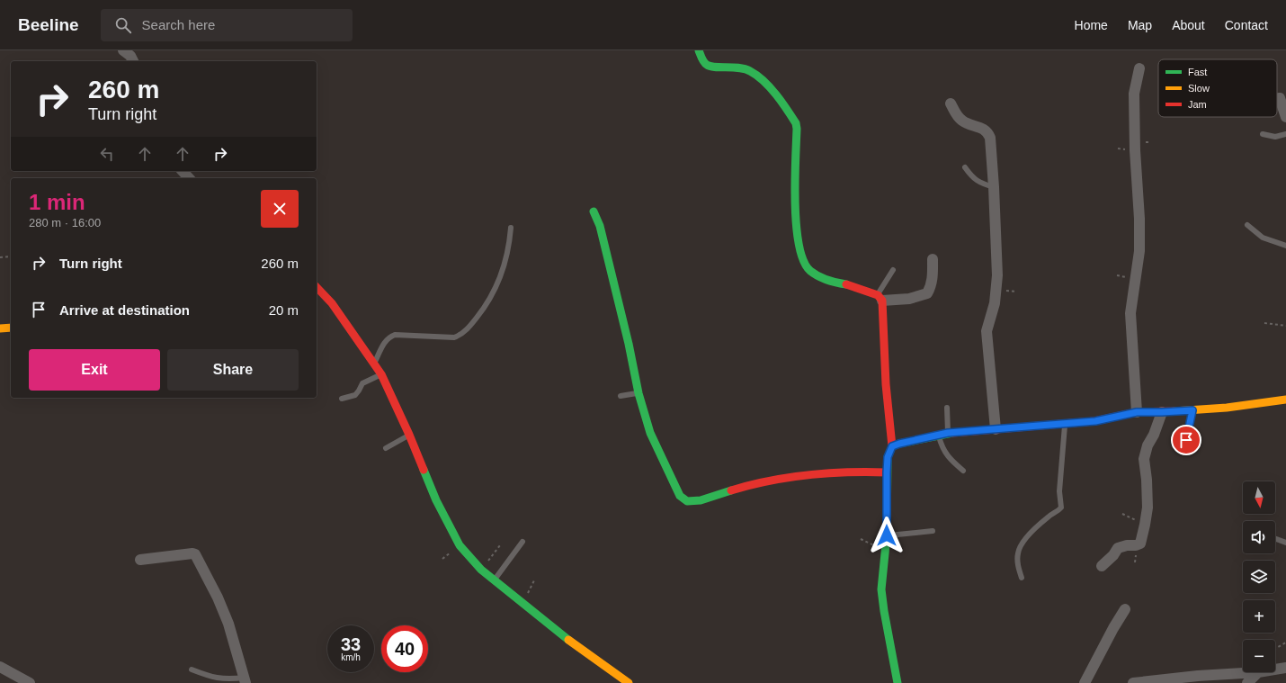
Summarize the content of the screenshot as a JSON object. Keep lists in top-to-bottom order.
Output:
{
  "legend": ["Fast", "Slow", "Jam"],
  "north": "bottom",
  "page": {
    "header": "Beeline",
    "search": "Search here",
    "nav": [
      "Home",
      "Map",
      "About",
      "Contact"
    ],
    "turn": ["260 m", "Turn right"],
    "heading": ["1 min", "280 m · 16:00"],
    "list": [
      {
        "name": "Turn right",
        "value": "260 m"
      },
      {
        "name": "Arrive at destination",
        "value": "20 m"
      }
    ],
    "buttons": ["Exit", "Share"],
    "map_buttons": ["+", "−"],
    "speed": "33 km/h",
    "limit": "40"
  }
}
